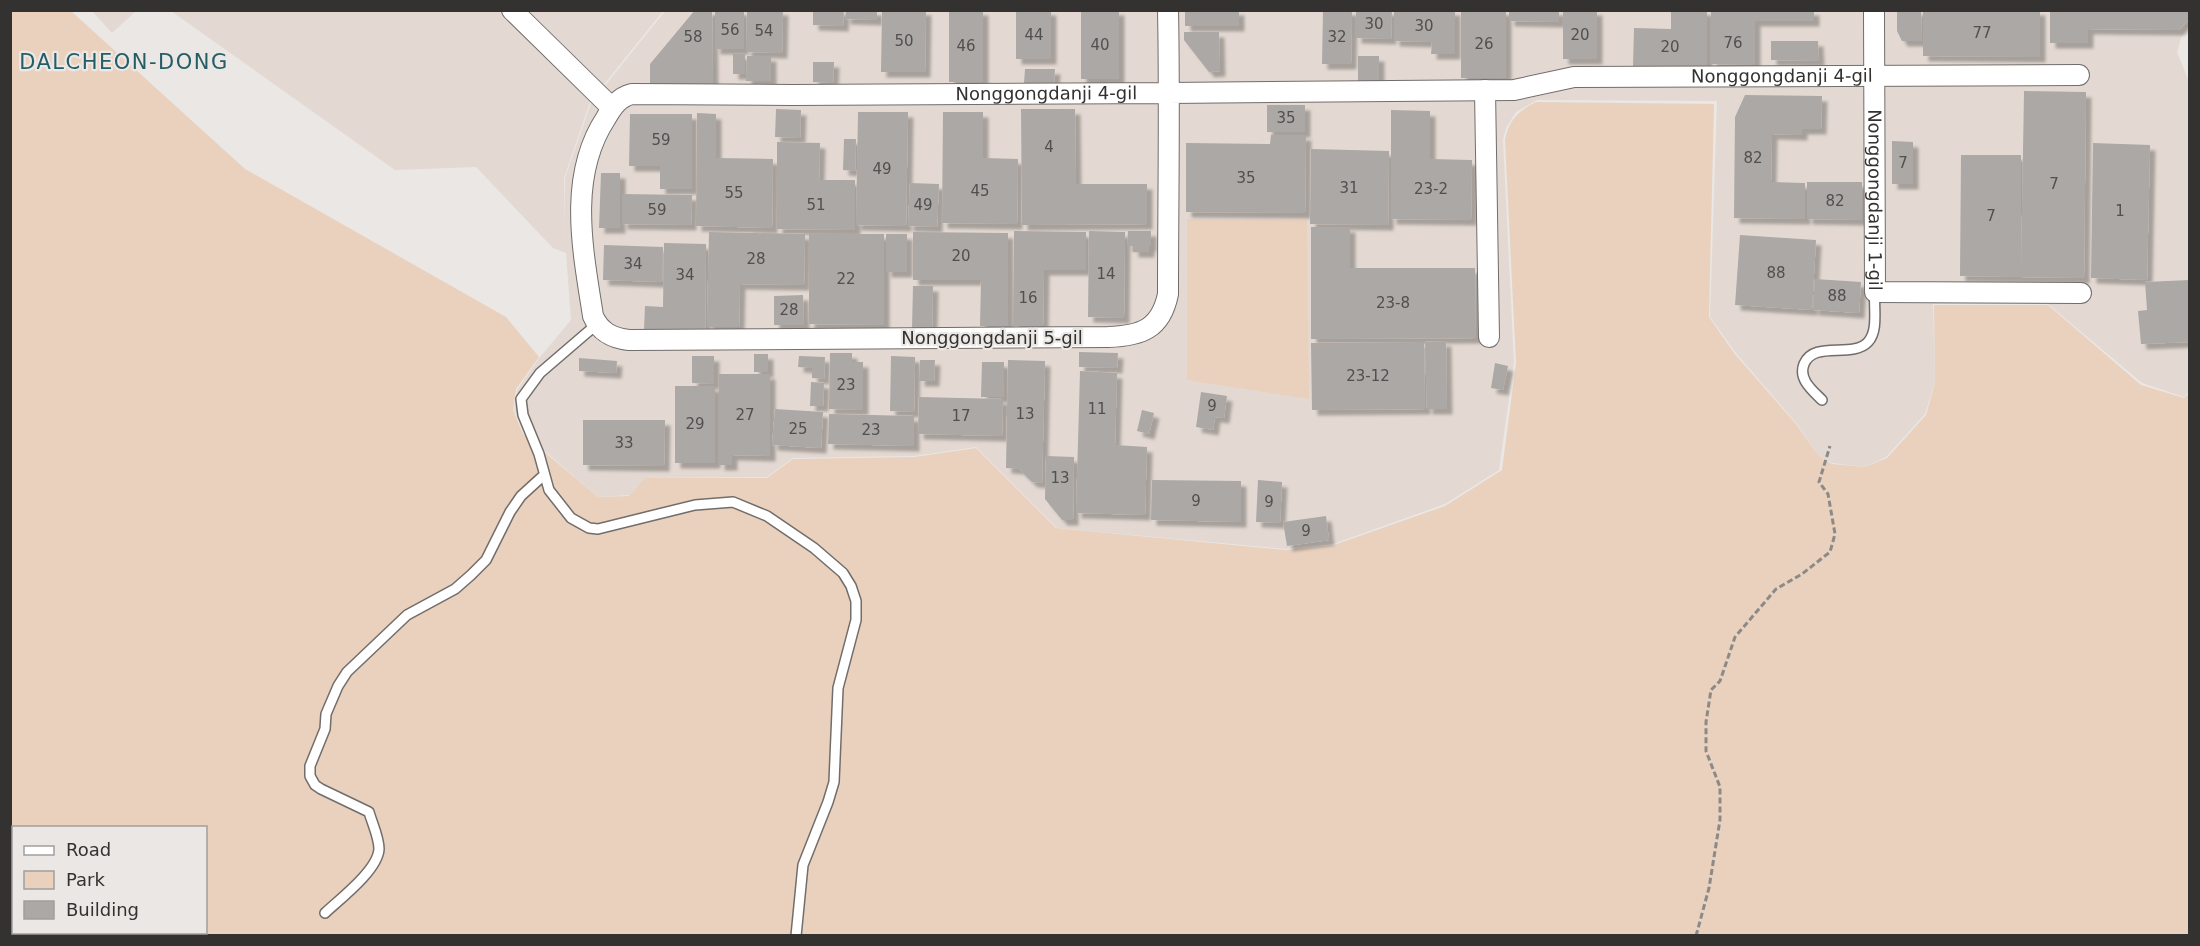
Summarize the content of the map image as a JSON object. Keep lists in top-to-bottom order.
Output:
{
  "streets": {
    "street": ["Nonggongdanji 4-gil", "Nonggongdanji 1-gil", "Nonggongdanji 5-gil"]
  },
  "crossings": [
    ["Nonggongdanji 4-gil", "Nonggongdanji 1-gil"],
    ["Nonggongdanji 4-gil", "Nonggongdanji 5-gil"]
  ],
  "districts": ["DALCHEON-DONG"],
  "house_numbers": [
    "30",
    "30",
    "56",
    "54",
    "77",
    "44",
    "20",
    "58",
    "32",
    "50",
    "76",
    "26",
    "40",
    "46",
    "20",
    "35",
    "59",
    "4",
    "82",
    "7",
    "49",
    "35",
    "7",
    "31",
    "23-2",
    "45",
    "55",
    "82",
    "51",
    "49",
    "59",
    "1",
    "7",
    "20",
    "28",
    "34",
    "88",
    "14",
    "34",
    "22",
    "88",
    "16",
    "23-8",
    "28",
    "23-12",
    "23",
    "9",
    "11",
    "13",
    "27",
    "17",
    "29",
    "25",
    "23",
    "33",
    "13",
    "9",
    "9",
    "9"
  ],
  "legend": ["Road", "Park", "Building"]
}
